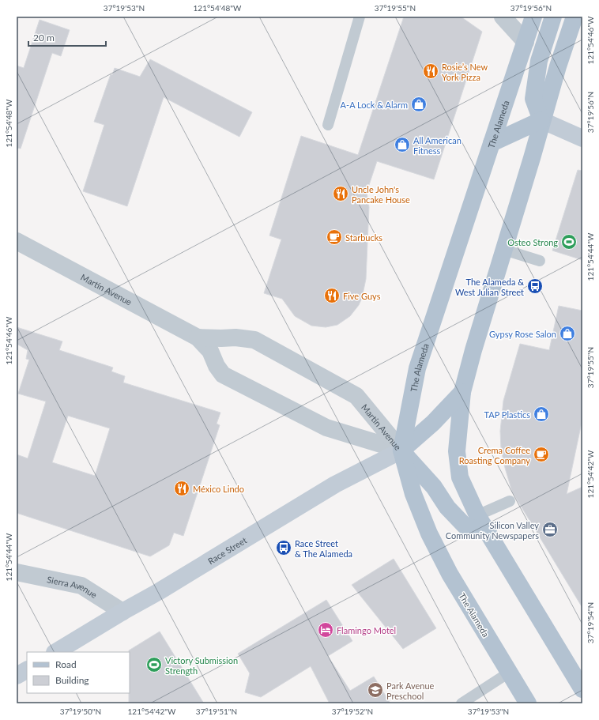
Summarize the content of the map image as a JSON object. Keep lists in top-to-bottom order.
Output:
{
  "streets": {
    "main road": ["The Alameda", "Race Street"],
    "street": ["Martin Avenue", "Sierra Avenue"]
  },
  "crossings": [
    ["The Alameda", "Martin Avenue"],
    ["The Alameda", "Race Street"],
    ["Martin Avenue", "Race Street"],
    ["Race Street", "Sierra Avenue"]
  ],
  "places": {
    "restaurant": [
      "Rosie’s New York Pizza",
      "Uncle John's Pancake House",
      "Five Guys",
      "México Lindo"
    ],
    "shop": [
      "A-A Lock & Alarm",
      "All American Fitness",
      "Gypsy Rose Salon",
      "TAP Plastics"
    ],
    "cafe": ["Starbucks", "Crema Coffee Roasting Company"],
    "sports": ["Osteo Strong", "Victory Submission Strength"],
    "bus stop": ["The Alameda & West Julian Street", "Race Street & The Alameda"],
    "office": ["Silicon Valley Community Newspapers"],
    "hotel": ["Flamingo Motel"],
    "school or university": ["Park Avenue Preschool"]
  },
  "legend": ["Road", "Building"],
  "scale_bar": "20 m",
  "coordinates": [
    "37°19'53\"N",
    "121°54'48\"W",
    "37°19'55\"N",
    "37°19'56\"N",
    "121°54'46\"W",
    "121°54'44\"W",
    "121°54'42\"W",
    "37°19'54\"N",
    "37°19'50\"N",
    "37°19'51\"N",
    "37°19'52\"N"
  ]
}
